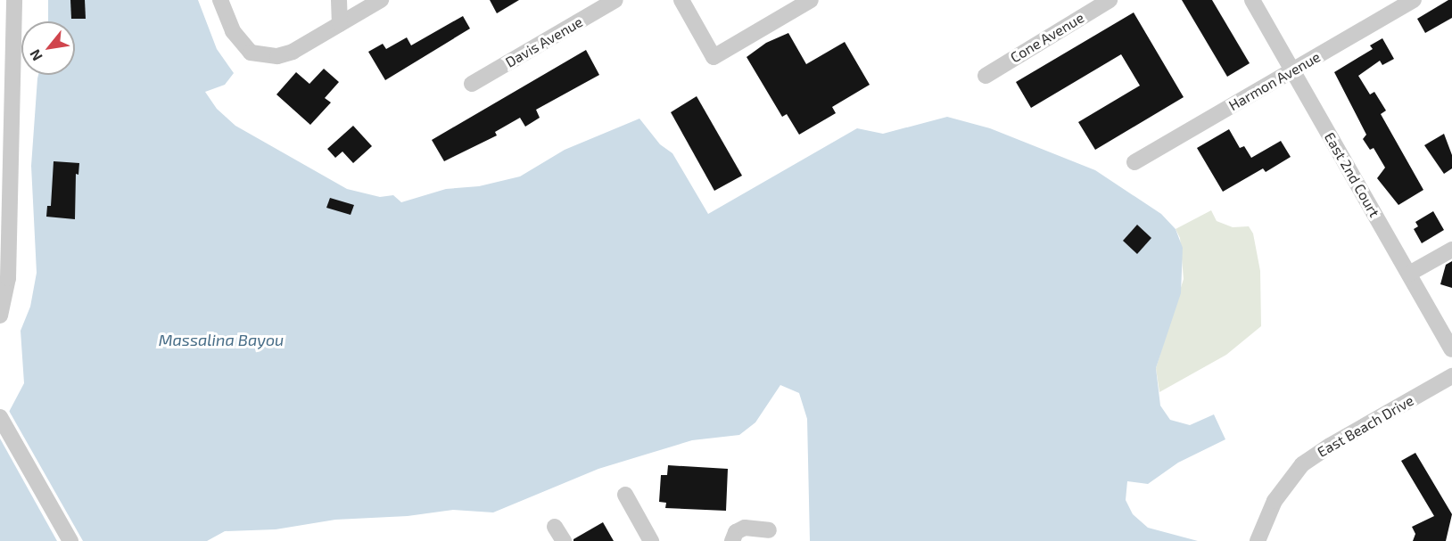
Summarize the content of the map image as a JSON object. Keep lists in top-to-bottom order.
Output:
{
  "streets": {
    "street": [
      "Cone Avenue",
      "Davis Avenue",
      "Harmon Avenue",
      "East 2nd Court",
      "East Beach Drive"
    ]
  },
  "crossings": [
    ["Harmon Avenue", "East 2nd Court"]
  ],
  "water": ["Massalina Bayou"],
  "north": "bottom left"
}
